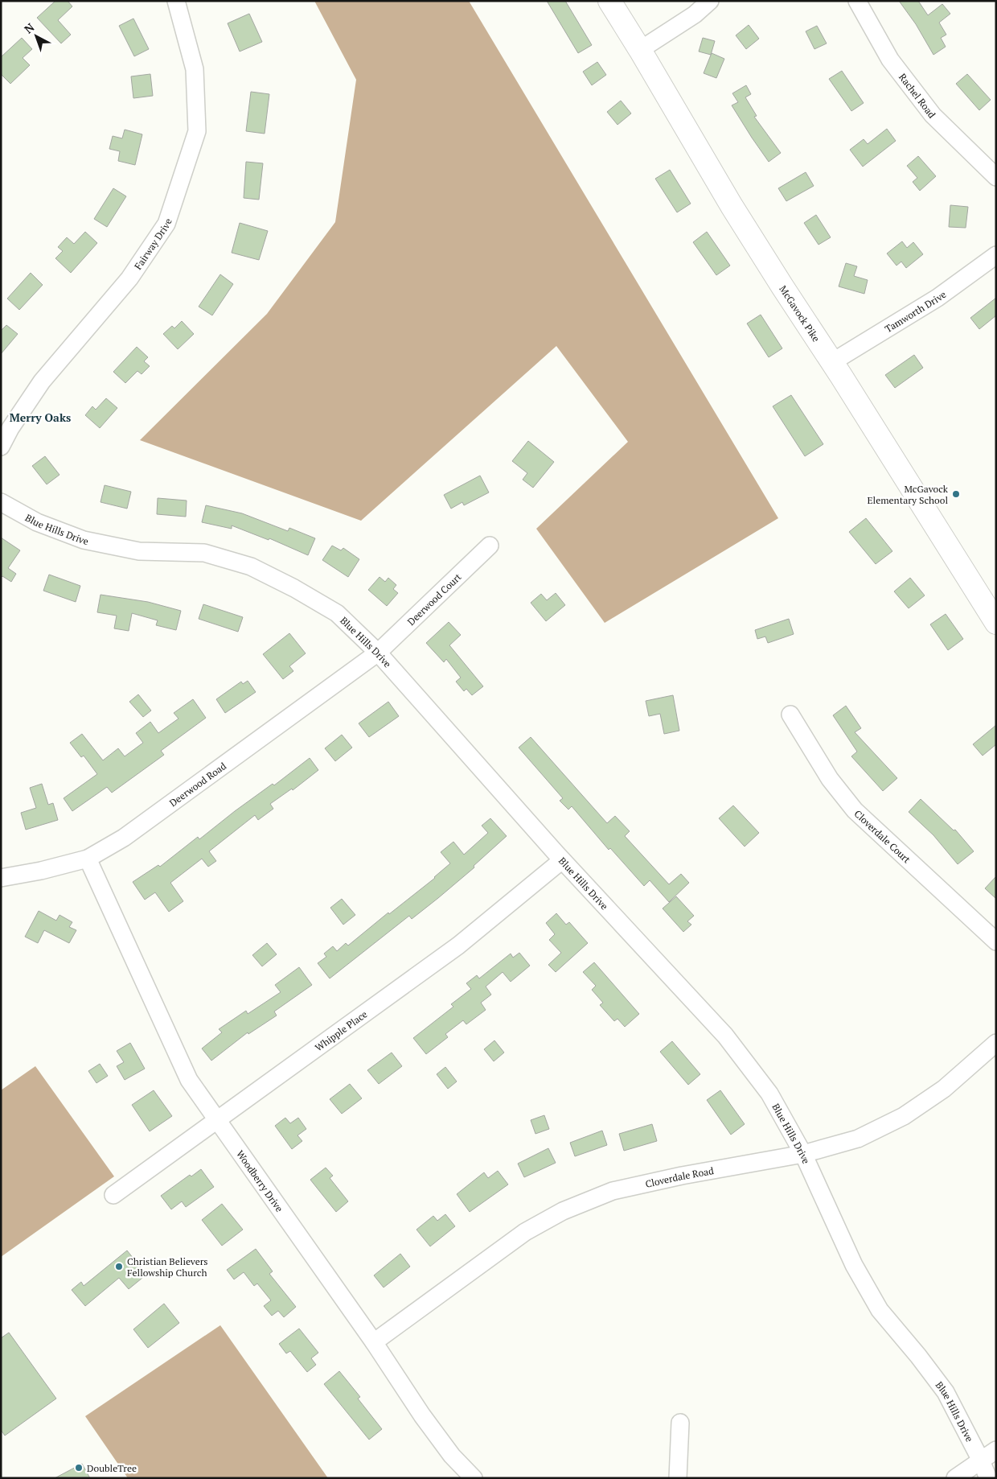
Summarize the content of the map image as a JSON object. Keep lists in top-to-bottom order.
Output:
{
  "streets": {
    "main road": ["McGavock Pike"],
    "street": [
      "Rachel Road",
      "Fairway Drive",
      "Tamworth Drive",
      "Blue Hills Drive",
      "Deerwood Court",
      "Deerwood Road",
      "Cloverdale Court",
      "Whipple Place",
      "Cloverdale Road",
      "Woodberry Drive"
    ]
  },
  "crossings": [
    ["Tamworth Drive", "McGavock Pike"],
    ["Blue Hills Drive", "Deerwood Court"],
    ["Blue Hills Drive", "Deerwood Road"],
    ["Blue Hills Drive", "Whipple Place"],
    ["Blue Hills Drive", "Cloverdale Road"],
    ["Deerwood Court", "Deerwood Road"],
    ["Deerwood Road", "Woodberry Drive"],
    ["Whipple Place", "Woodberry Drive"],
    ["Cloverdale Road", "Woodberry Drive"]
  ],
  "districts": ["Merry Oaks"],
  "places": ["McGavock Elementary School", "Christian Believers Fellowship Church", "DoubleTree"],
  "north": "top left"
}
